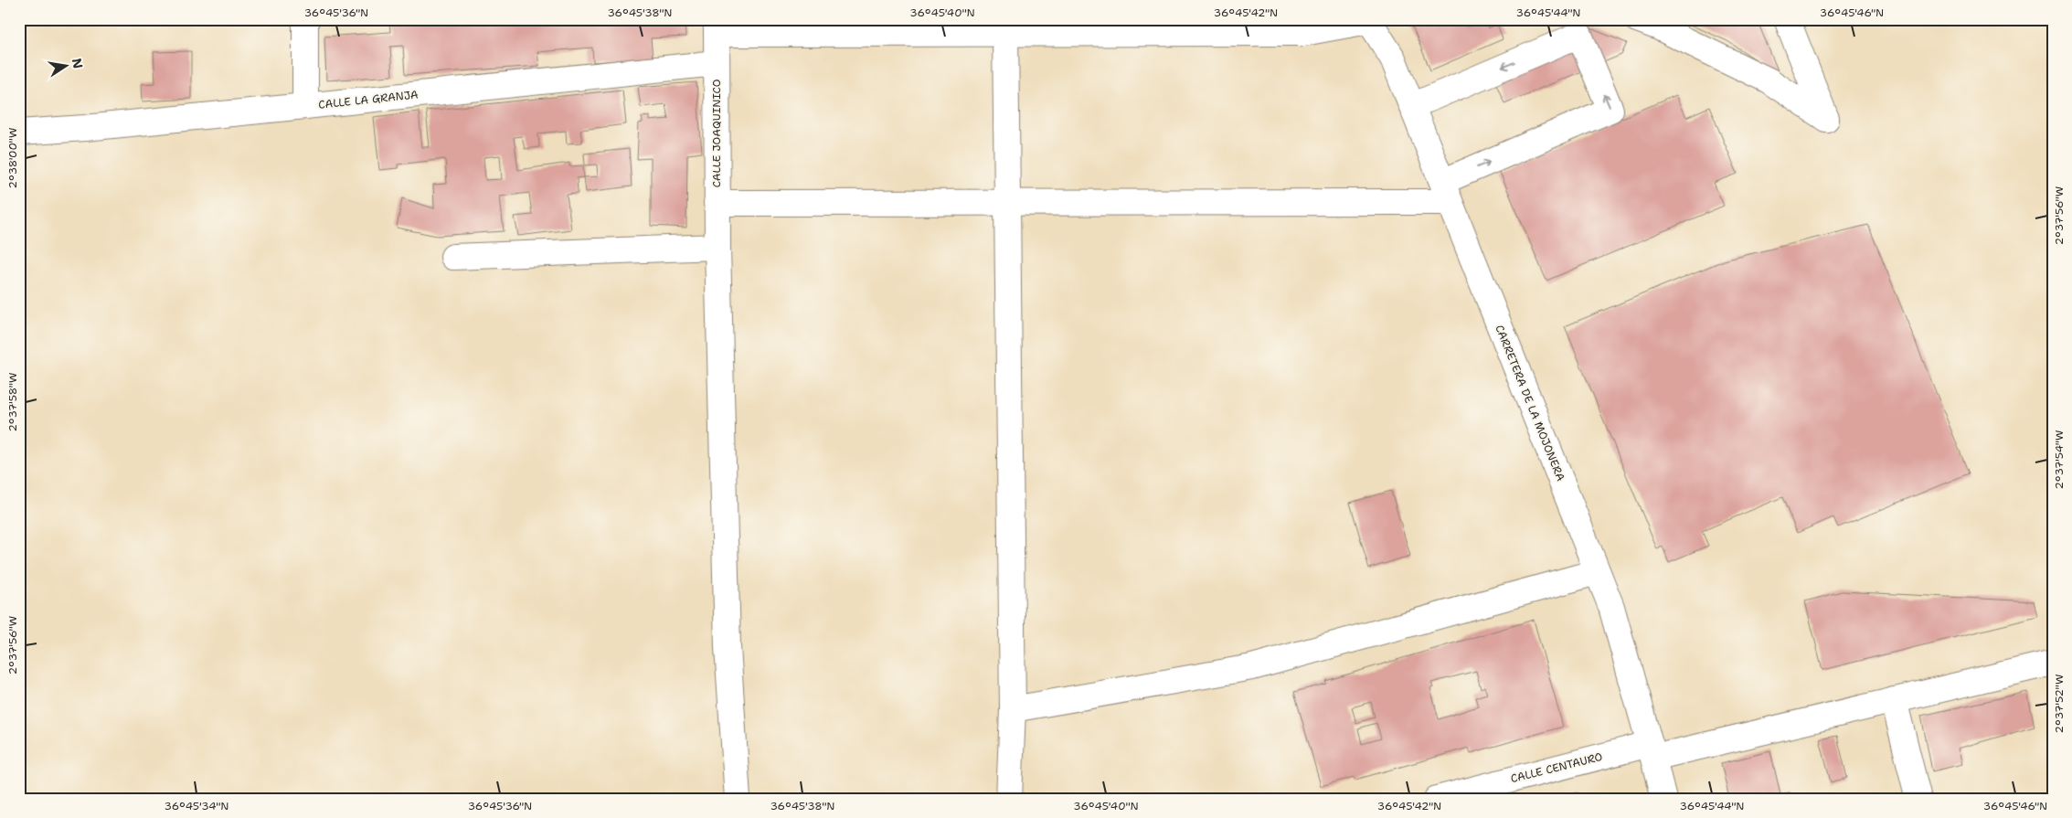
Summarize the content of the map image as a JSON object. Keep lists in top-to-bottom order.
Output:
{
  "streets": {
    "street": [
      "CALLE LA GRANJA",
      "CALLE JOAQUINICO",
      "CARRETERA DE LA MOJONERA",
      "CALLE CENTAURO"
    ]
  },
  "crossings": [
    ["CALLE LA GRANJA", "CALLE JOAQUINICO"],
    ["CARRETERA DE LA MOJONERA", "CALLE CENTAURO"]
  ],
  "north": "right",
  "coordinates": [
    "36°45'36\"N",
    "36°45'38\"N",
    "36°45'40\"N",
    "36°45'42\"N",
    "36°45'44\"N",
    "36°45'46\"N",
    "2°38'00\"W",
    "2°37'56\"W",
    "2°37'58\"W",
    "2°37'54\"W",
    "2°37'52\"W",
    "36°45'34\"N"
  ]
}
